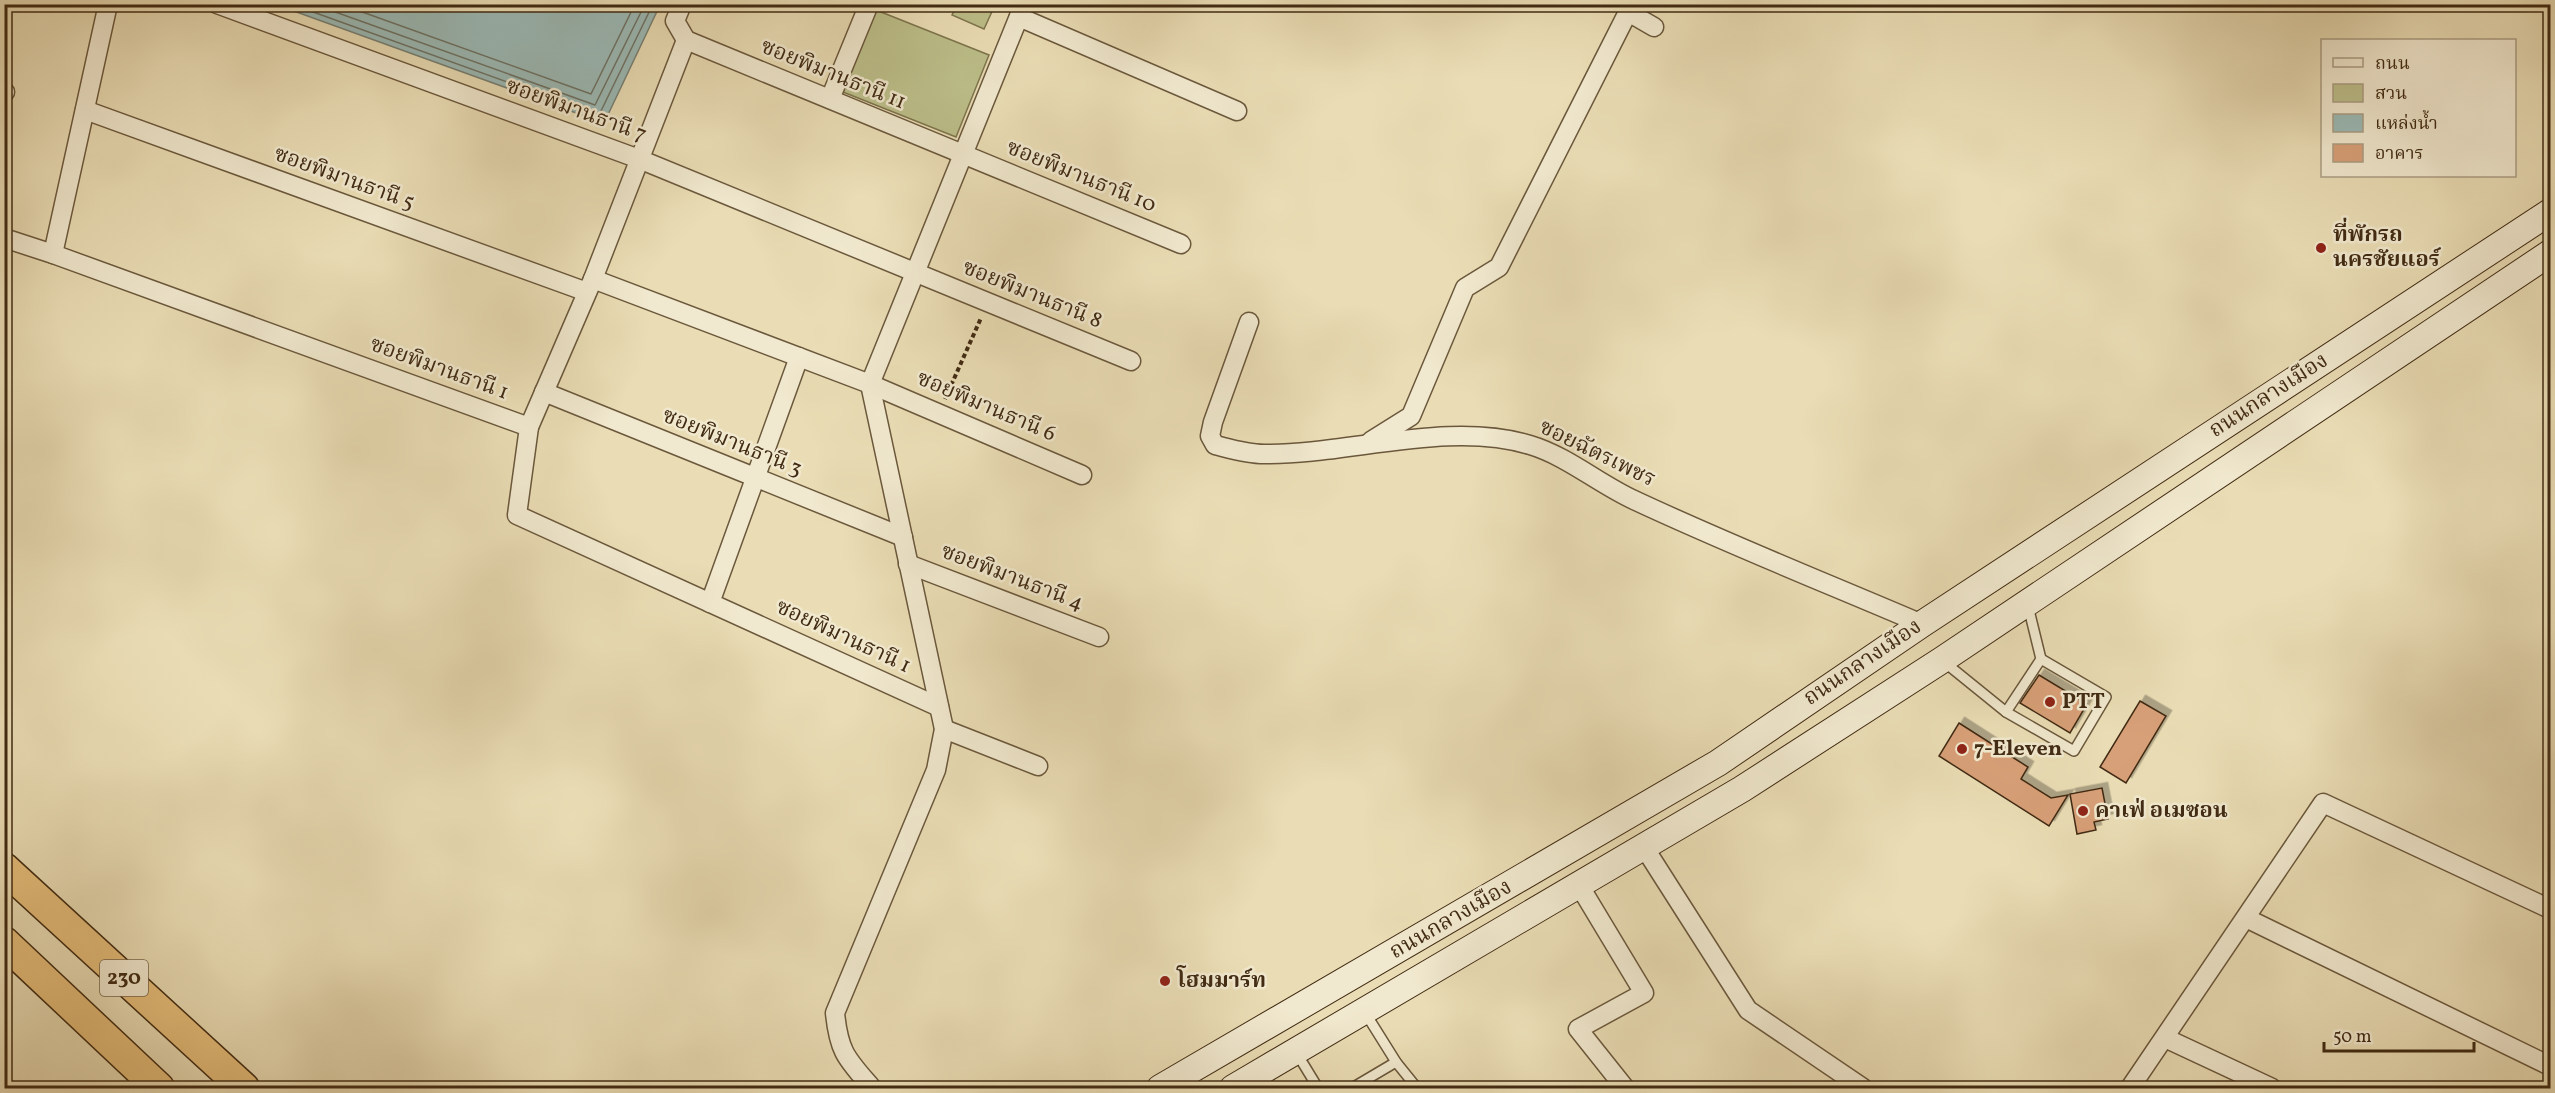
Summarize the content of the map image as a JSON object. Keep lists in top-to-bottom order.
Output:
{
  "streets": {
    "highway": ["230"],
    "main road": ["ถนนกลางเมือง"],
    "street": [
      "ซอยพิมานธานี 11",
      "ซอยพิมานธานี 7",
      "ซอยพิมานธานี 10",
      "ซอยพิมานธานี 5",
      "ซอยพิมานธานี 8",
      "ซอยพิมานธานี 1",
      "ซอยพิมานธานี 6",
      "ซอยพิมานธานี 3",
      "ซอยฉัตรเพชร",
      "ซอยพิมานธานี 4"
    ]
  },
  "crossings": [
    ["ซอยพิมานธานี 11", "ซอยพิมานธานี 10"],
    ["ซอยพิมานธานี 7", "ซอยพิมานธานี 8"],
    ["ซอยพิมานธานี 5", "ซอยพิมานธานี 6"],
    ["ถนนกลางเมือง", "ซอยฉัตรเพชร"]
  ],
  "places": [
    "ที่พักรถ นครชัยแอร์",
    "PTT",
    "7-Eleven",
    "คาเฟ่ อเมซอน",
    "โฮมมาร์ท"
  ],
  "legend": [
    "ถนน",
    "สวน",
    "แหล่งน้ำ",
    "อาคาร"
  ],
  "scale_bar": "50 m"
}
